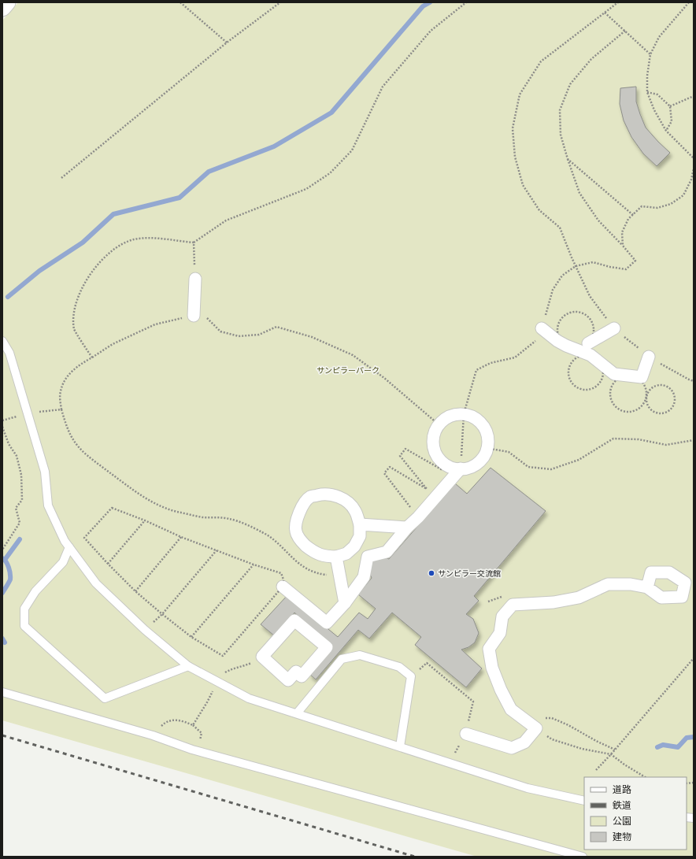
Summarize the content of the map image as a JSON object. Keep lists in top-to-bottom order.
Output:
{
  "parks": ["サンピラーパーク"],
  "places": ["サンピラー交流館"],
  "legend": [
    "道路",
    "鉄道",
    "公園",
    "建物"
  ]
}
